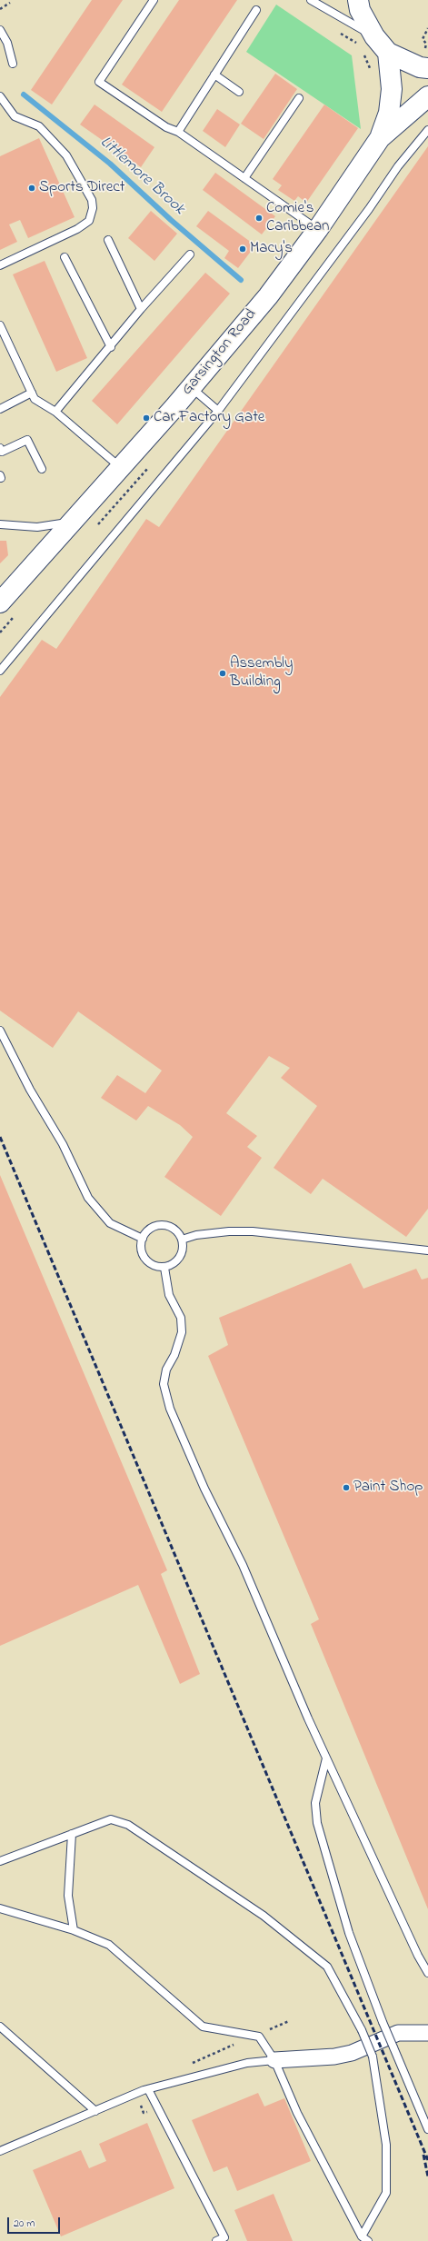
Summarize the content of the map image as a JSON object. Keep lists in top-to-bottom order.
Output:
{
  "streets": {
    "main road": ["Garsington Road"]
  },
  "water": ["Littlemore Brook"],
  "places": [
    "Sports Direct",
    "Comie's Caribbean",
    "Macy's",
    "Car Factory Gate",
    "Assembly Building",
    "Paint Shop"
  ],
  "scale_bar": "20 m"
}
